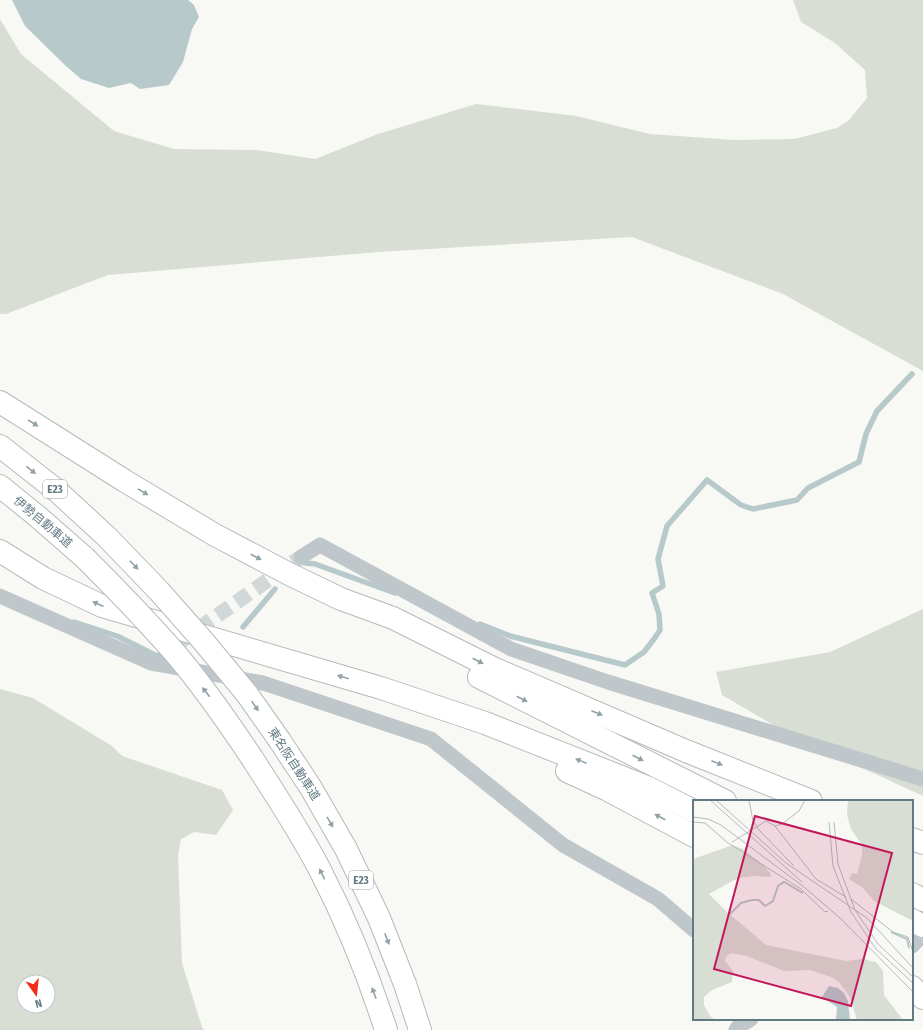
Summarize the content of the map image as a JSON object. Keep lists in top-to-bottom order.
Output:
{
  "streets": {
    "highway": ["E23", "伊勢自動車道", "東名阪自動車道"]
  },
  "north": "bottom"
}
